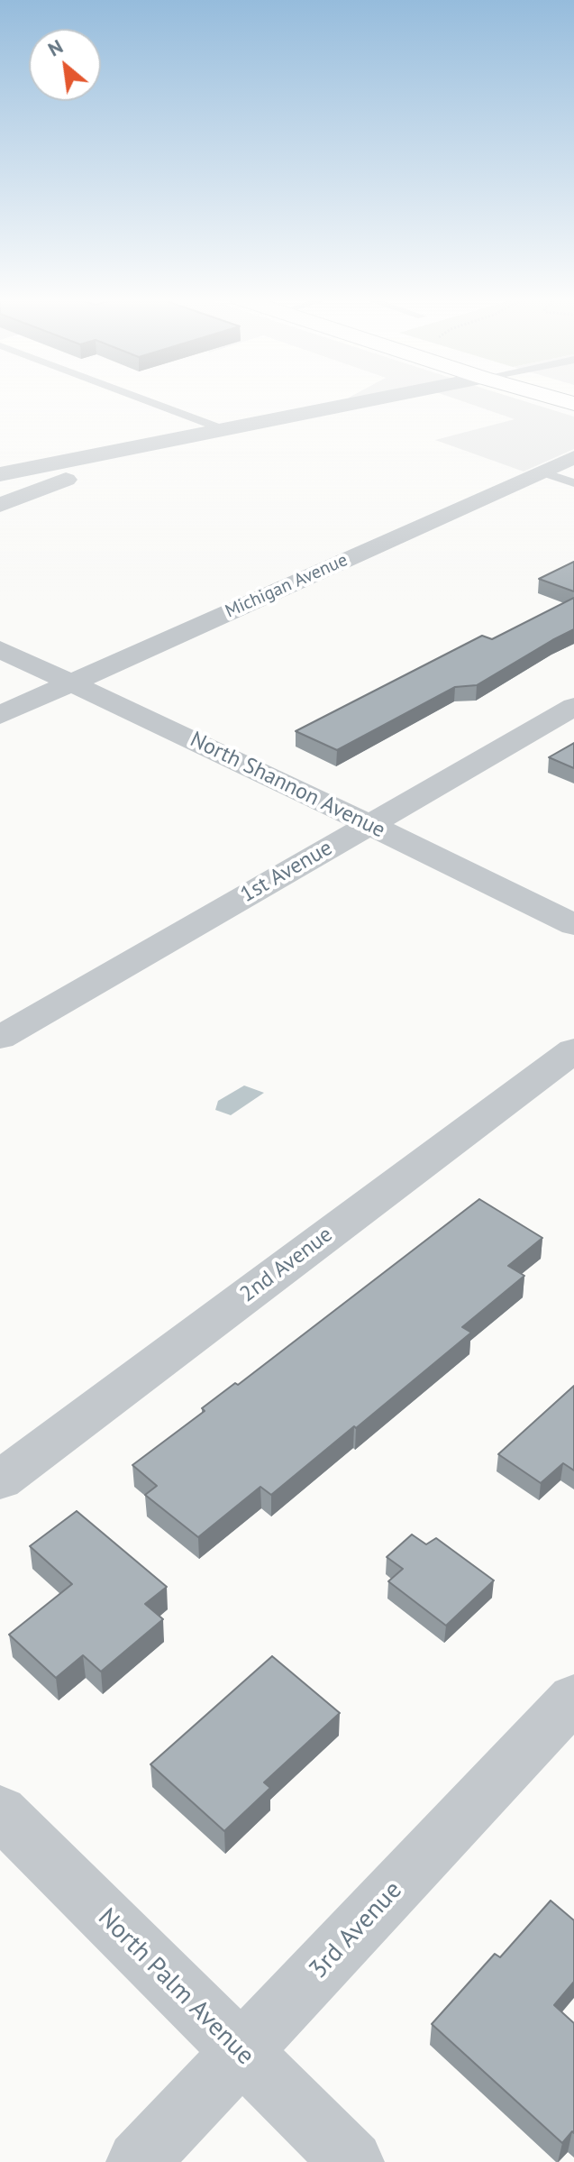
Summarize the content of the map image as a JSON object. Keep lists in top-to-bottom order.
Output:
{
  "streets": {
    "street": [
      "Michigan Avenue",
      "North Shannon Avenue",
      "1st Avenue",
      "2nd Avenue",
      "3rd Avenue",
      "North Palm Avenue"
    ]
  },
  "crossings": [
    ["Michigan Avenue", "North Shannon Avenue"],
    ["North Shannon Avenue", "1st Avenue"],
    ["3rd Avenue", "North Palm Avenue"]
  ],
  "north": "top left"
}
